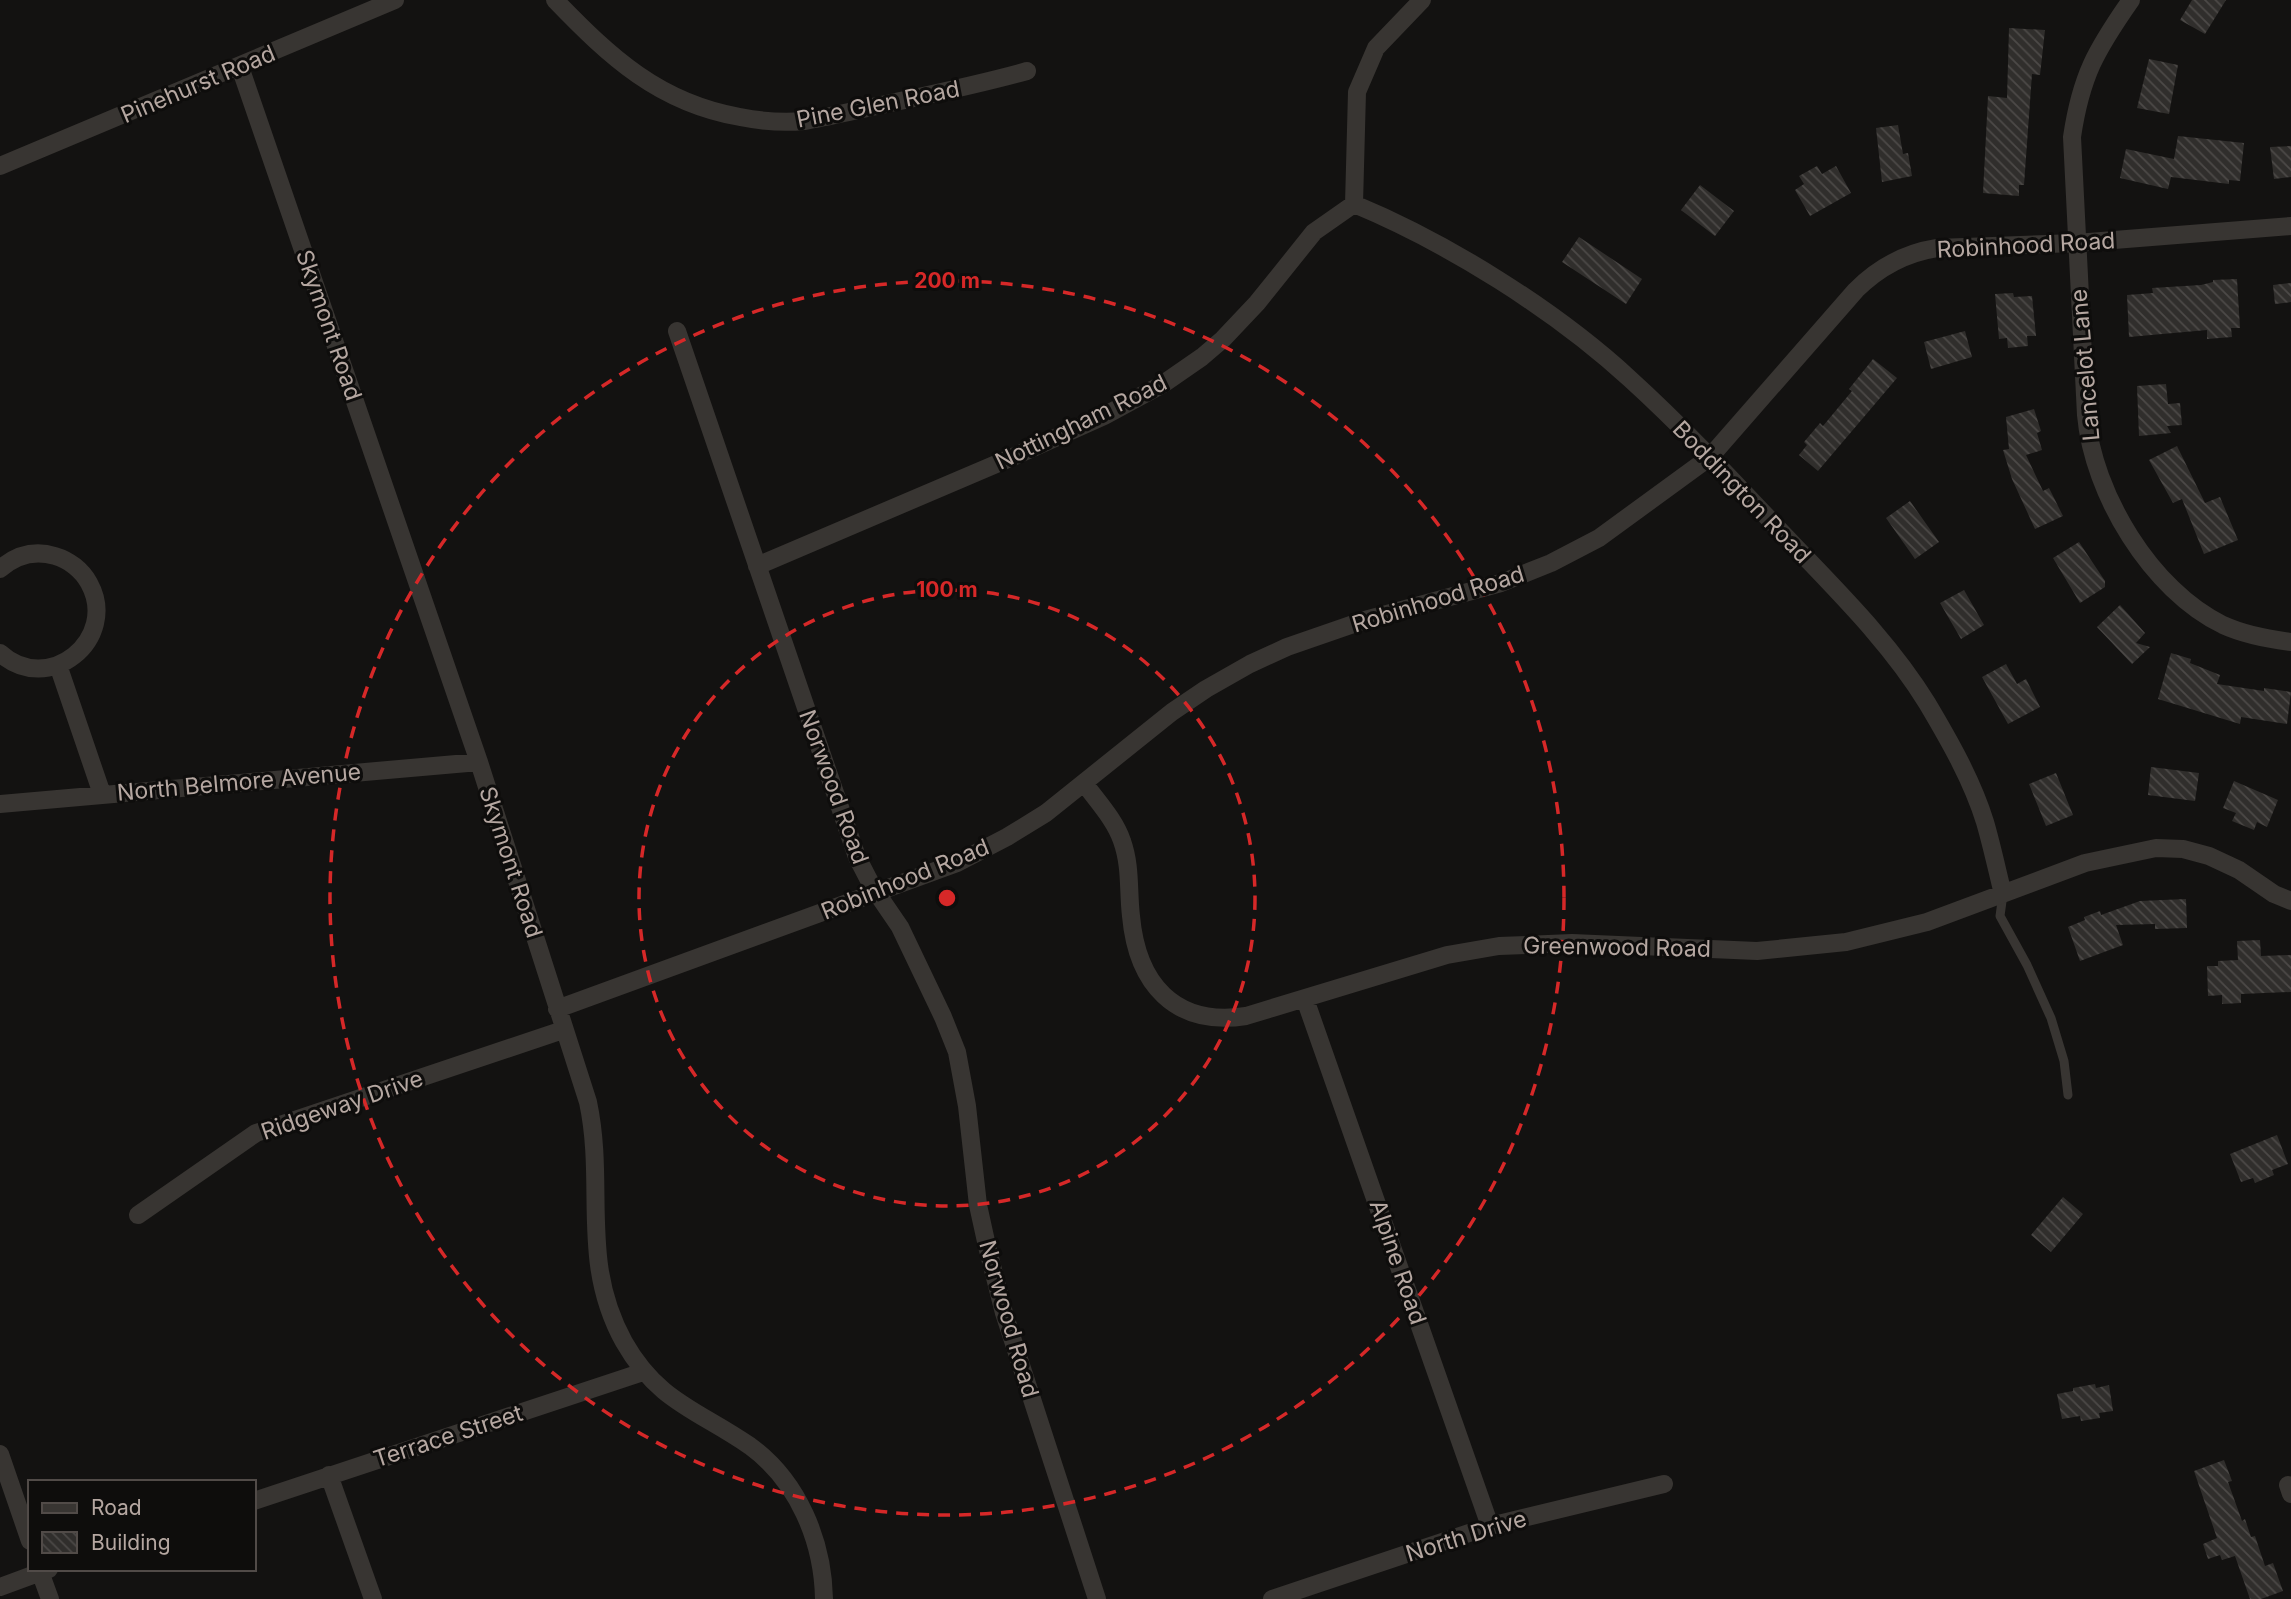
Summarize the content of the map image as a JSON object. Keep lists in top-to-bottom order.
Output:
{
  "streets": {
    "street": [
      "Pinehurst Road",
      "Pine Glen Road",
      "Robinhood Road",
      "Skymont Road",
      "Lancelot Lane",
      "Nottingham Road",
      "Boddington Road",
      "North Belmore Avenue",
      "Norwood Road",
      "Greenwood Road",
      "Ridgeway Drive",
      "Alpine Road",
      "Terrace Street",
      "North Drive"
    ]
  },
  "crossings": [
    ["Pinehurst Road", "Skymont Road"],
    ["Robinhood Road", "Skymont Road"],
    ["Robinhood Road", "Lancelot Lane"],
    ["Robinhood Road", "Boddington Road"],
    ["Robinhood Road", "Norwood Road"],
    ["Robinhood Road", "Greenwood Road"],
    ["Skymont Road", "North Belmore Avenue"],
    ["Skymont Road", "Ridgeway Drive"],
    ["Skymont Road", "Terrace Street"],
    ["Nottingham Road", "Boddington Road"],
    ["Nottingham Road", "Norwood Road"],
    ["Boddington Road", "Greenwood Road"],
    ["Greenwood Road", "Alpine Road"],
    ["Alpine Road", "North Drive"]
  ],
  "legend": ["Road", "Building"],
  "rings": ["200 m", "100 m"]
}
